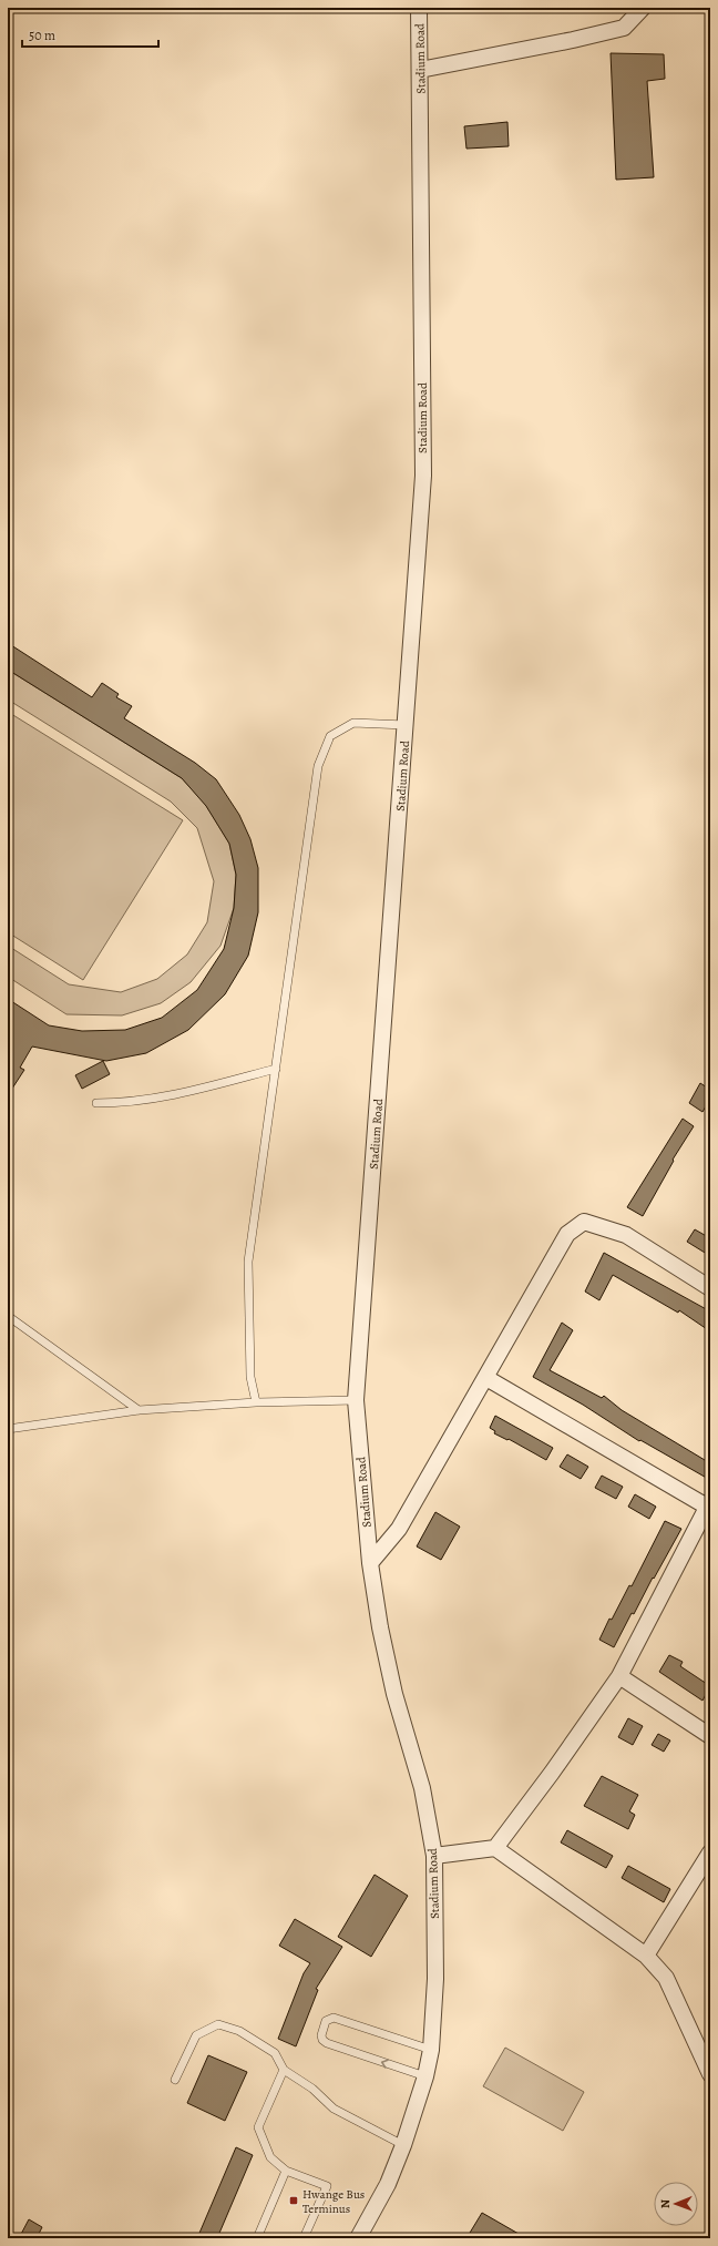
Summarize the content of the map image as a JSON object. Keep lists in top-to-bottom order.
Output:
{
  "streets": {
    "street": ["Stadium Road"]
  },
  "places": {
    "transit": ["Hwange Bus Terminus"]
  },
  "scale_bar": "50 m",
  "north": "left"
}
